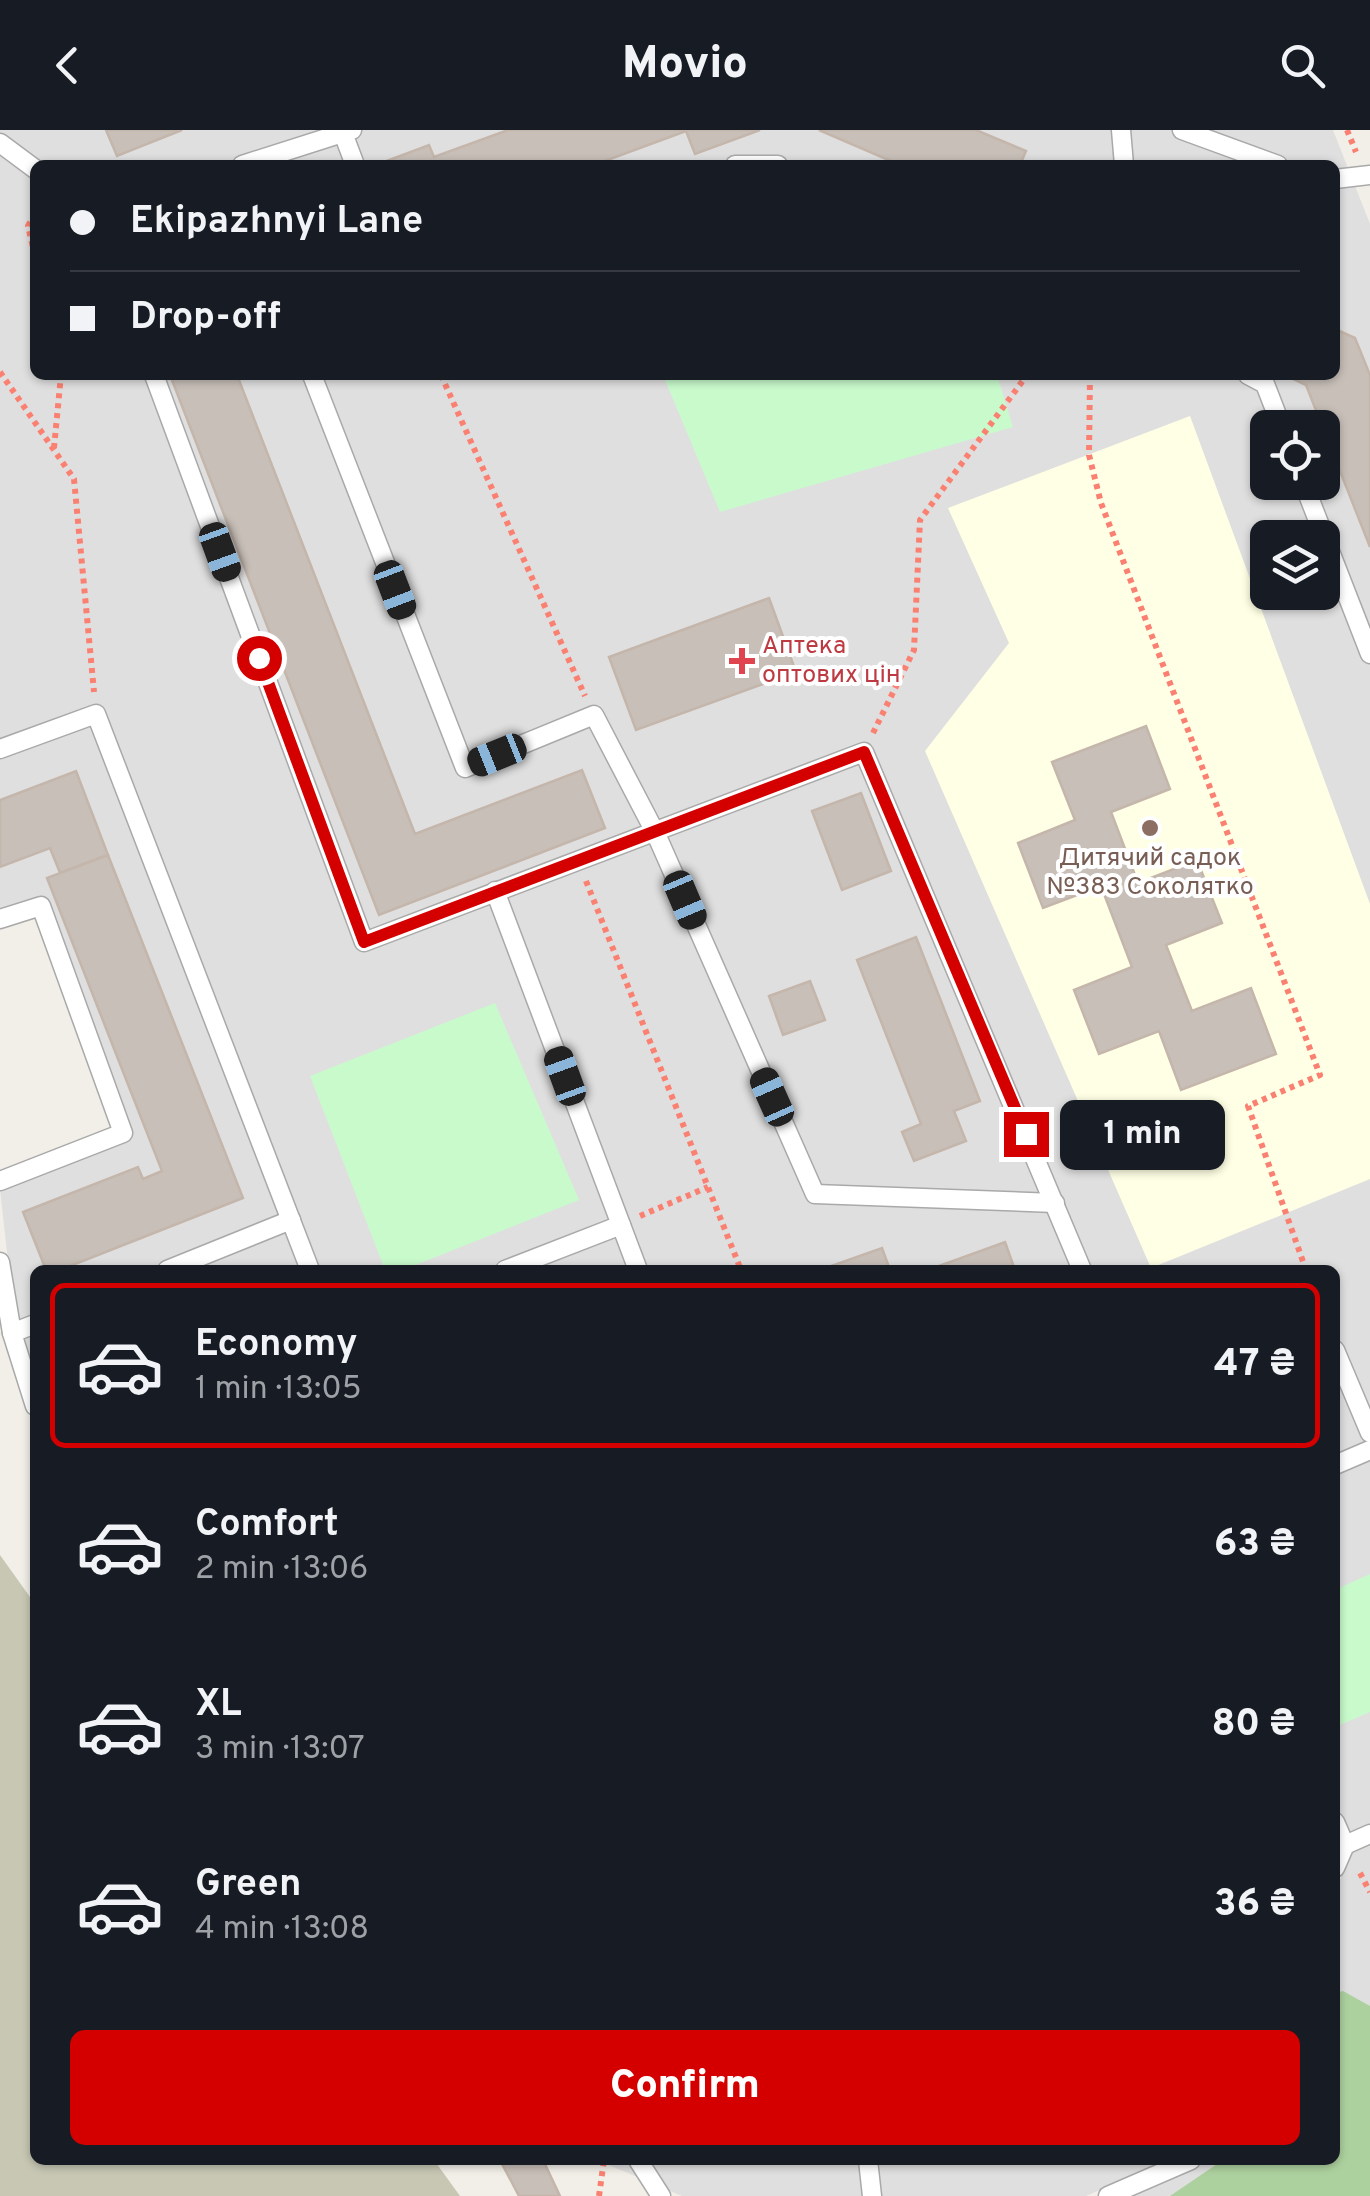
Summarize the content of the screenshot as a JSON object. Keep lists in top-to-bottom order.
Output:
{
  "places": {
    "health": ["Аптека оптових цін"],
    "other": ["Дитячий садок №383 Соколятко"]
  },
  "page": {
    "header": "Movio",
    "banner": ["Ekipazhnyi Lane", "Drop-off"],
    "bubble": "1 min",
    "list": [
      {
        "name": "Economy",
        "note": "1 min · 13:05",
        "value": "47 ₴"
      },
      {
        "name": "Comfort",
        "note": "2 min · 13:06",
        "value": "63 ₴"
      },
      {
        "name": "XL",
        "note": "3 min · 13:07",
        "value": "80 ₴"
      },
      {
        "name": "Green",
        "note": "4 min · 13:08",
        "value": "36 ₴"
      }
    ],
    "buttons": "Confirm"
  }
}
